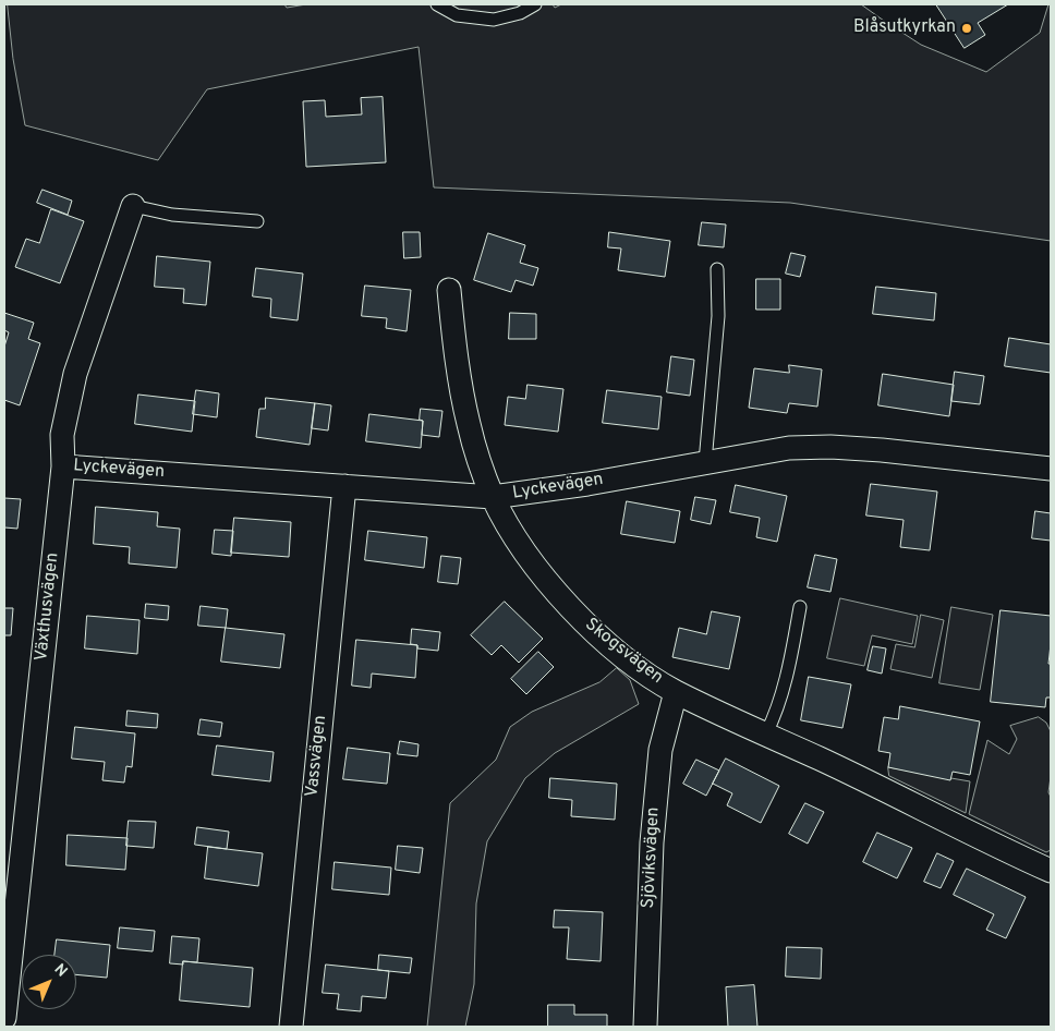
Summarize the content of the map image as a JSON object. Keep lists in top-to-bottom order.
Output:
{
  "streets": {
    "street": [
      "Lyckevägen",
      "Växthusvägen",
      "Skogsvägen",
      "Vassvägen",
      "Sjöviksvägen"
    ]
  },
  "crossings": [
    ["Lyckevägen", "Växthusvägen"],
    ["Lyckevägen", "Skogsvägen"],
    ["Lyckevägen", "Vassvägen"],
    ["Skogsvägen", "Sjöviksvägen"]
  ],
  "places": ["Blåsutkyrkan"],
  "north": "top right"
}
